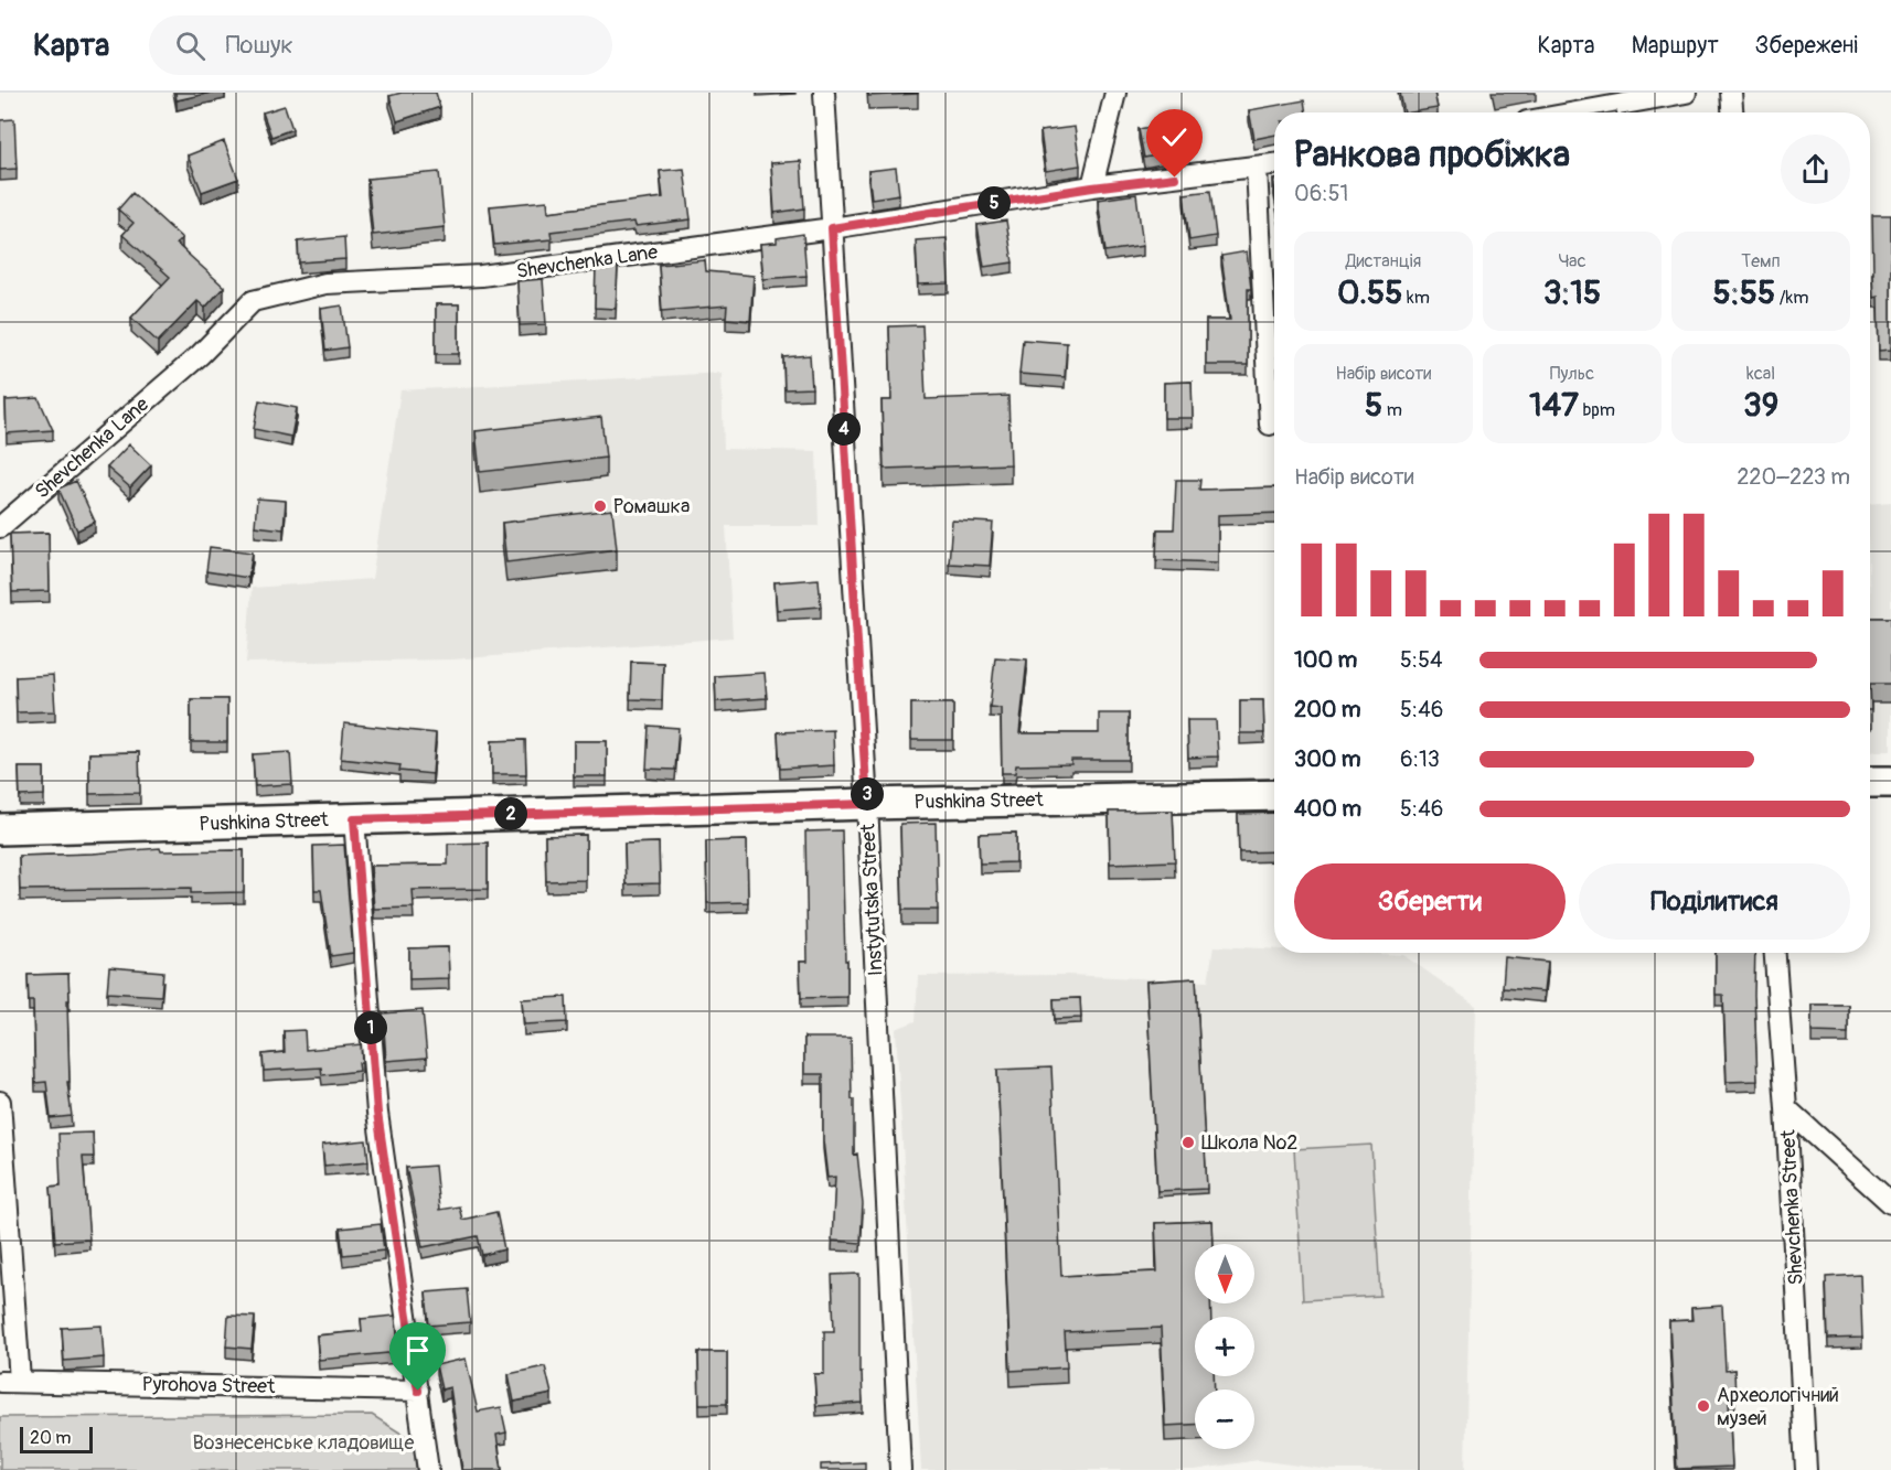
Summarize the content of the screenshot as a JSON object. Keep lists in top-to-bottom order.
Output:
{
  "streets": {
    "street": [
      "Shevchenka Lane",
      "Pushkina Street",
      "Instytutska Street",
      "Shevchenka Street",
      "Pyrohova Street"
    ]
  },
  "crossings": [
    ["Shevchenka Lane", "Instytutska Street"],
    ["Pushkina Street", "Instytutska Street"]
  ],
  "parks": ["Вознесенське кладовище"],
  "places": ["Ромашка", "Школа №2", "Археологічний музей"],
  "scale_bar": "20 m",
  "north": "bottom",
  "page": {
    "header": "Карта",
    "search": "Пошук",
    "nav": ["Карта", "Маршрут", "Збережені"],
    "heading": ["Ранкова пробіжка", "06:51"],
    "pins": [
      "5",
      "4",
      "3",
      "2",
      "1"
    ],
    "stats": [
      ["Дистанція", "0.55 km"],
      ["Час", "3:15"],
      ["Темп", "5:55 /km"],
      ["Набір висоти", "5 m"],
      ["Пульс", "147 bpm"],
      ["kcal", "39"]
    ],
    "chart": ["Набір висоти", "220–223 m"],
    "list": [
      {
        "name": "100 m",
        "note": "5:54"
      },
      {
        "name": "200 m",
        "note": "5:46"
      },
      {
        "name": "300 m",
        "note": "6:13"
      },
      {
        "name": "400 m",
        "note": "5:46"
      }
    ],
    "buttons": ["Зберегти", "Поділитися"],
    "map_buttons": ["+", "−"],
    "scale": "20 m"
  }
}
